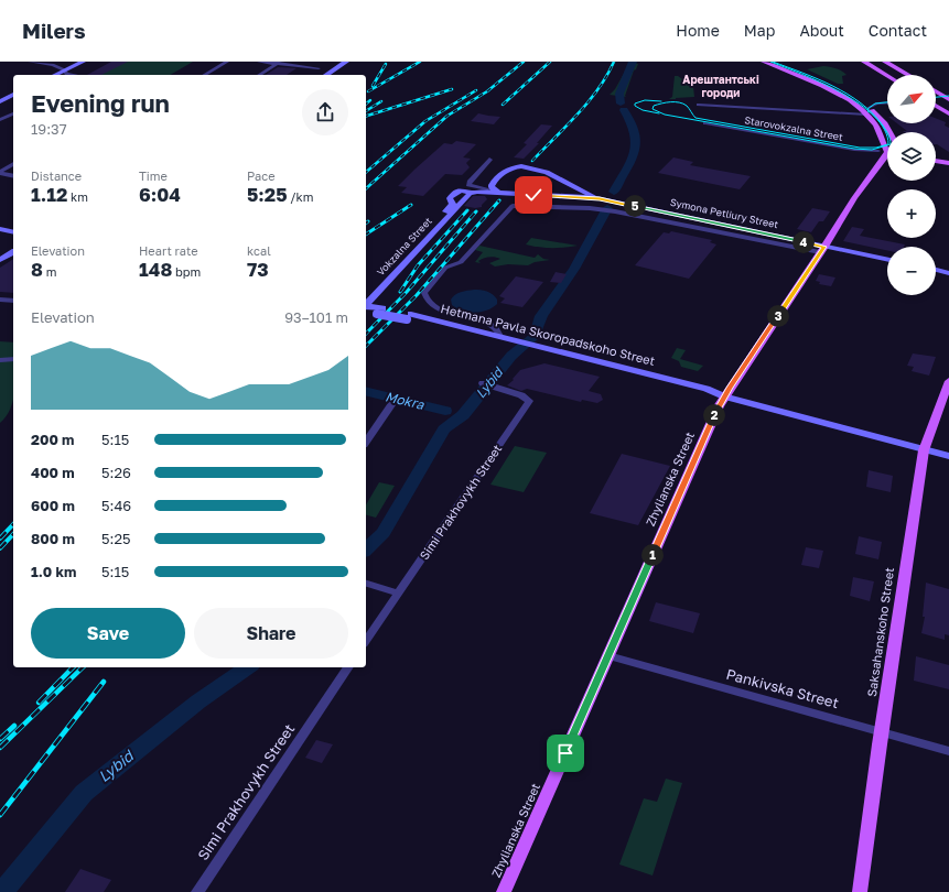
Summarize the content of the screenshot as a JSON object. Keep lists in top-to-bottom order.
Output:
{
  "streets": {
    "main road": [
      "Starovokzalna Street",
      "Symona Petliury Street",
      "Vokzalna Street",
      "Hetmana Pavla Skoropadskoho Street",
      "Zhylianska Street",
      "Saksahanskoho Street"
    ],
    "street": ["Simi Prakhovykh Street", "Pankivska Street"]
  },
  "crossings": [
    ["Starovokzalna Street", "Zhylianska Street"],
    ["Symona Petliury Street", "Vokzalna Street"],
    ["Symona Petliury Street", "Hetmana Pavla Skoropadskoho Street"],
    ["Symona Petliury Street", "Zhylianska Street"],
    ["Hetmana Pavla Skoropadskoho Street", "Zhylianska Street"],
    ["Hetmana Pavla Skoropadskoho Street", "Saksahanskoho Street"],
    ["Zhylianska Street", "Pankivska Street"],
    ["Saksahanskoho Street", "Pankivska Street"]
  ],
  "districts": ["Арештантські городи"],
  "water": ["Lybid", "Mokra"],
  "north": "top right",
  "page": {
    "header": "Milers",
    "nav": [
      "Home",
      "Map",
      "About",
      "Contact"
    ],
    "map_buttons": ["+", "−"],
    "heading": ["Evening run", "19:37"],
    "stats": [
      ["Distance", "1.12 km"],
      ["Time", "6:04"],
      ["Pace", "5:25 /km"],
      ["Elevation", "8 m"],
      ["Heart rate", "148 bpm"],
      ["kcal", "73"]
    ],
    "pins": [
      "5",
      "4",
      "3",
      "2",
      "1"
    ],
    "chart": ["Elevation", "93–101 m"],
    "list": [
      {
        "name": "200 m",
        "note": "5:15"
      },
      {
        "name": "400 m",
        "note": "5:26"
      },
      {
        "name": "600 m",
        "note": "5:46"
      },
      {
        "name": "800 m",
        "note": "5:25"
      },
      {
        "name": "1.0 km",
        "note": "5:15"
      }
    ],
    "buttons": ["Save", "Share"]
  }
}
